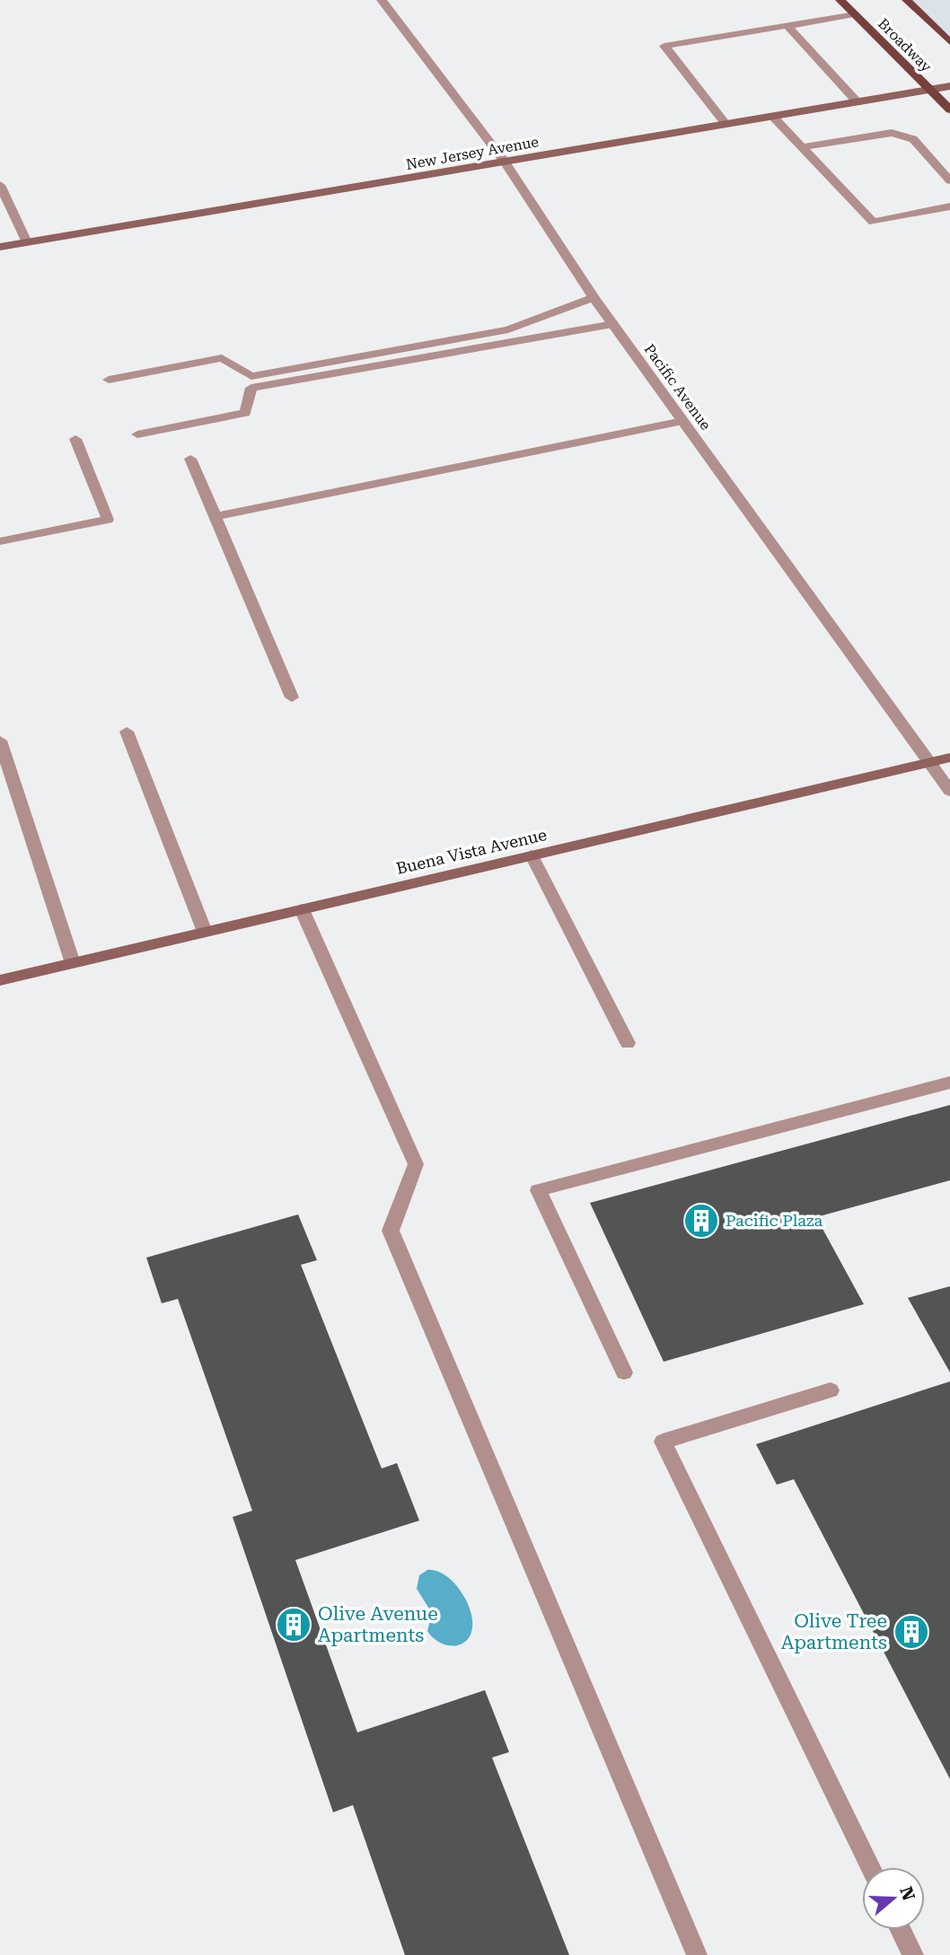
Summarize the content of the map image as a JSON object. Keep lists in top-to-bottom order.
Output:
{
  "streets": {
    "main road": ["Broadway"],
    "street": ["New Jersey Avenue", "Pacific Avenue", "Buena Vista Avenue"]
  },
  "crossings": [
    ["Broadway", "New Jersey Avenue"],
    ["New Jersey Avenue", "Pacific Avenue"],
    ["Pacific Avenue", "Buena Vista Avenue"]
  ],
  "places": {
    "building": ["Pacific Plaza", "Olive Avenue Apartments", "Olive Tree Apartments"]
  },
  "north": "right"
}
